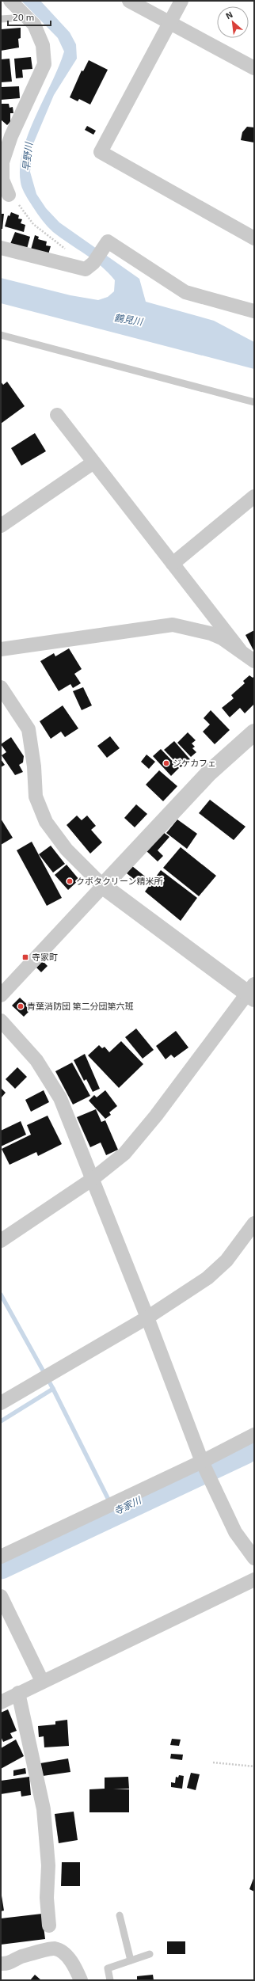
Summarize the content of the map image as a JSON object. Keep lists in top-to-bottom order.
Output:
{
  "water": ["早野川", "鶴見川", "寺家川"],
  "places": {
    "other": ["ジケカフェ", "クボタクリーン精米所", "青葉消防団 第二分団第六班"],
    "transit": ["寺家町"]
  },
  "scale_bar": "20 m",
  "north": "top left"
}
